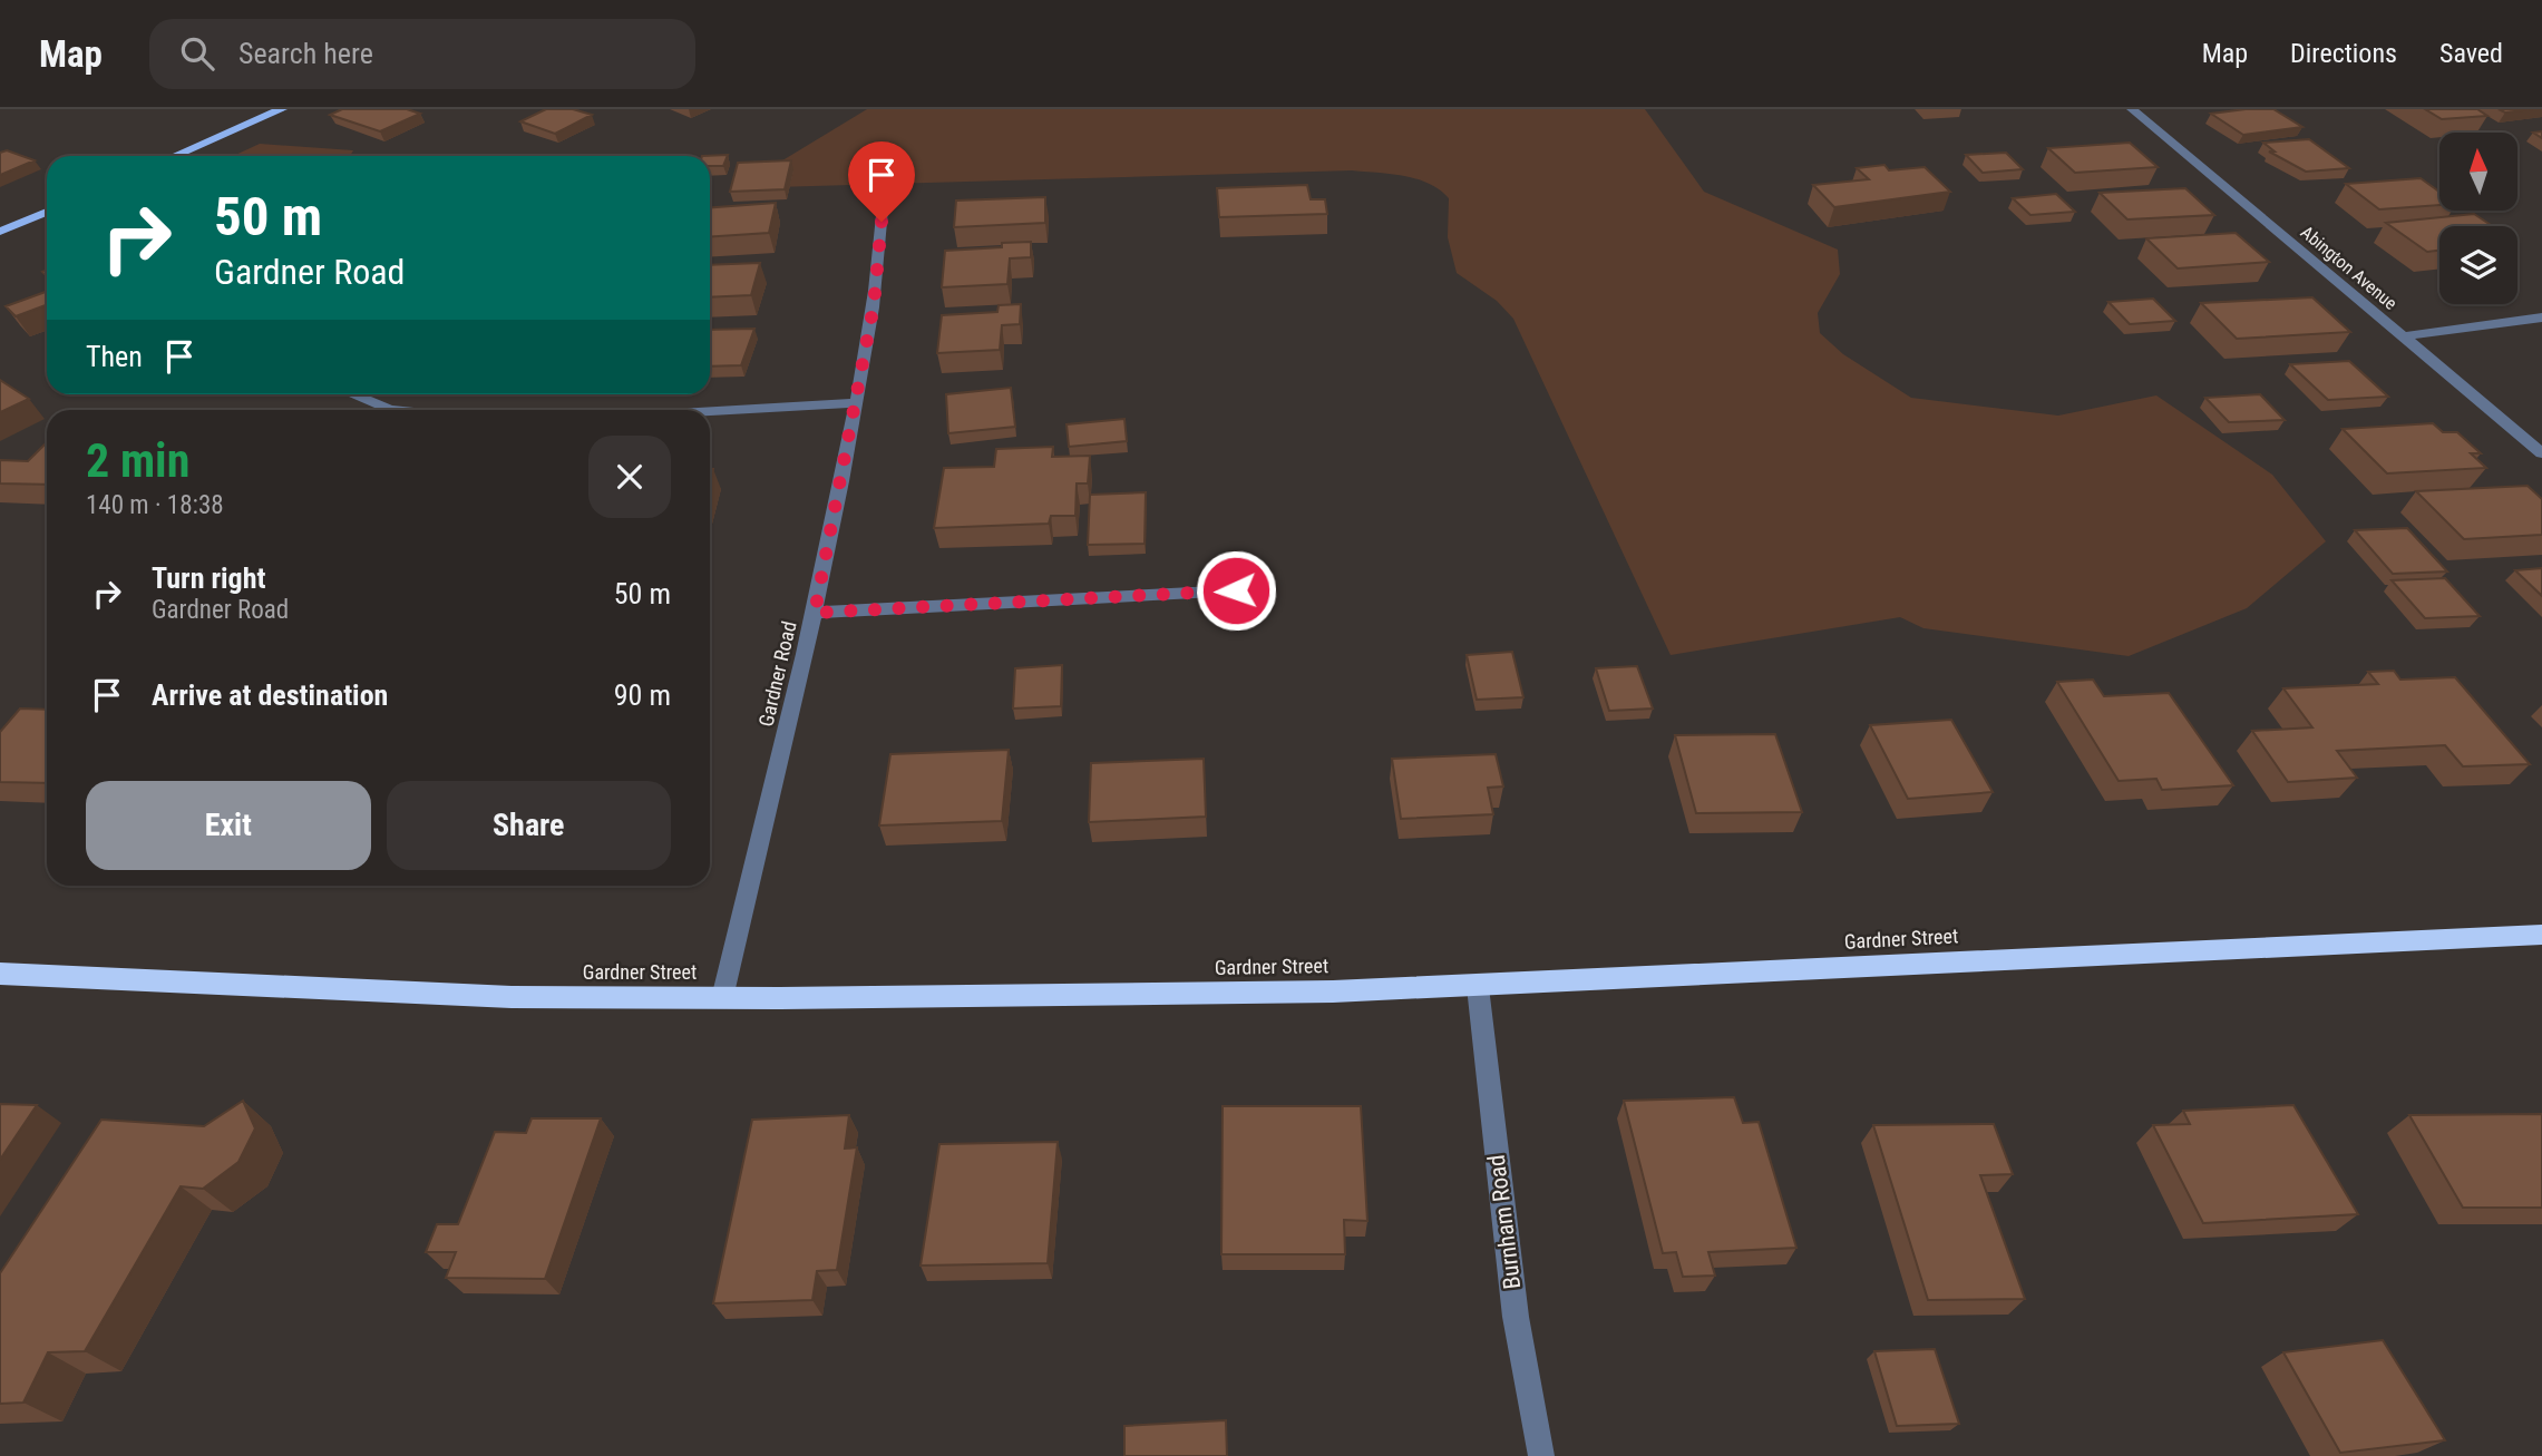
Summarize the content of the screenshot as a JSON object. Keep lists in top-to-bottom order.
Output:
{
  "streets": {
    "highway": ["Gardner Street"],
    "street": ["Abington Avenue", "Gardner Road", "Burnham Road"]
  },
  "crossings": [
    ["Gardner Road", "Gardner Street"],
    ["Gardner Street", "Burnham Road"]
  ],
  "north": "top",
  "page": {
    "header": "Map",
    "search": "Search here",
    "nav": ["Map", "Directions", "Saved"],
    "turn": ["50 m", "Gardner Road"],
    "then": "Then",
    "heading": ["2 min", "140 m · 18:38"],
    "list": [
      {
        "name": "Turn right",
        "note": "Gardner Road",
        "value": "50 m"
      },
      {
        "name": "Arrive at destination",
        "value": "90 m"
      }
    ],
    "buttons": ["Exit", "Share"]
  }
}
